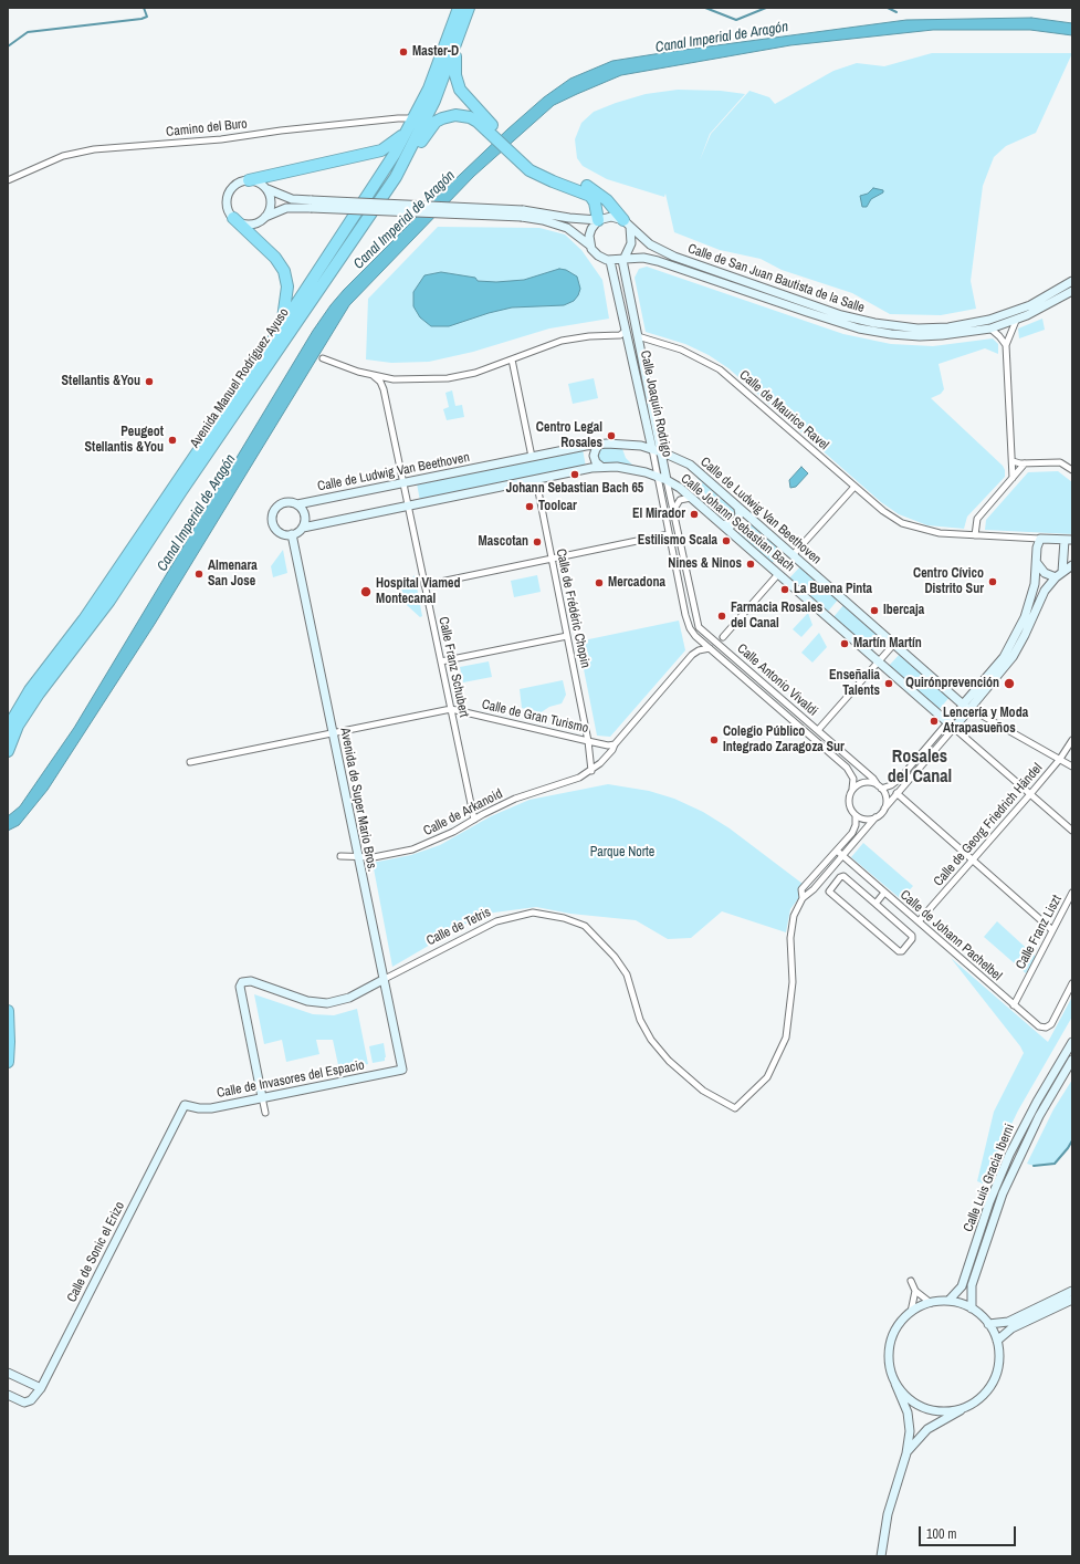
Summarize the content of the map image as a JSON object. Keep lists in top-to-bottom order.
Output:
{
  "streets": {
    "highway": ["Avenida Manuel Rodríguez Ayuso"],
    "street": [
      "Camino del Buro",
      "Calle de San Juan Bautista de la Salle",
      "Calle Joaquín Rodrigo",
      "Calle de Maurice Ravel",
      "Calle de Ludwig Van Beethoven",
      "Calle Johann Sebastian Bach",
      "Calle de Frédéric Chopin",
      "Calle Franz Schubert",
      "Calle Antonio Vivaldi",
      "Calle de Gran Turismo",
      "Avenida de Super Mario Bros.",
      "Calle de Arkanoid",
      "Calle de Georg Friedrich Händel",
      "Calle de Tetris",
      "Calle Franz Liszt",
      "Calle de Johann Pachelbel",
      "Calle de Invasores del Espacio",
      "Calle Luis Gracia Iberni",
      "Calle de Sonic el Erizo"
    ]
  },
  "crossings": [
    ["Camino del Buro", "Avenida Manuel Rodríguez Ayuso"],
    ["Calle de San Juan Bautista de la Salle", "Calle Joaquín Rodrigo"],
    ["Calle Joaquín Rodrigo", "Calle de Maurice Ravel"],
    ["Calle Joaquín Rodrigo", "Calle de Ludwig Van Beethoven"],
    ["Calle Joaquín Rodrigo", "Calle Johann Sebastian Bach"],
    ["Calle Joaquín Rodrigo", "Calle Antonio Vivaldi"],
    ["Calle de Ludwig Van Beethoven", "Calle Johann Sebastian Bach"],
    ["Calle de Ludwig Van Beethoven", "Calle Franz Schubert"],
    ["Calle de Ludwig Van Beethoven", "Avenida de Super Mario Bros."],
    ["Calle de Ludwig Van Beethoven", "Calle de Georg Friedrich Händel"],
    ["Calle Johann Sebastian Bach", "Calle de Frédéric Chopin"],
    ["Calle Johann Sebastian Bach", "Calle Franz Schubert"],
    ["Calle Johann Sebastian Bach", "Avenida de Super Mario Bros."],
    ["Calle Johann Sebastian Bach", "Calle de Georg Friedrich Händel"],
    ["Calle de Frédéric Chopin", "Calle de Gran Turismo"],
    ["Calle Franz Schubert", "Calle de Gran Turismo"],
    ["Calle Franz Schubert", "Calle de Arkanoid"],
    ["Calle de Gran Turismo", "Avenida de Super Mario Bros."],
    ["Calle de Gran Turismo", "Calle de Arkanoid"],
    ["Avenida de Super Mario Bros.", "Calle de Arkanoid"],
    ["Avenida de Super Mario Bros.", "Calle de Tetris"],
    ["Avenida de Super Mario Bros.", "Calle de Invasores del Espacio"],
    ["Calle de Georg Friedrich Händel", "Calle de Johann Pachelbel"],
    ["Calle de Tetris", "Calle de Invasores del Espacio"],
    ["Calle Franz Liszt", "Calle de Johann Pachelbel"],
    ["Calle de Invasores del Espacio", "Calle de Sonic el Erizo"]
  ],
  "districts": ["Rosales del Canal"],
  "water": ["Canal Imperial de Aragón"],
  "parks": ["Parque Norte"],
  "places": [
    "Master-D",
    "Stellantis &You",
    "Centro Legal Rosales",
    "Peugeot Stellantis &You",
    "Johann Sebastian Bach 65",
    "Toolcar",
    "El Mirador",
    "Estilismo Scala",
    "Mascotan",
    "Nines & Ninos",
    "Almenara San Jose",
    "Centro Cívico Distrito Sur",
    "Mercadona",
    "La Buena Pinta",
    "Hospital Viamed Montecanal",
    "Ibercaja",
    "Farmacia Rosales del Canal",
    "Martín Martín",
    "Enseñalia Talents",
    "Quirónprevención",
    "Lencería y Moda Atrapasueños",
    "Colegio Público Integrado Zaragoza Sur"
  ],
  "scale_bar": "100 m"
}
